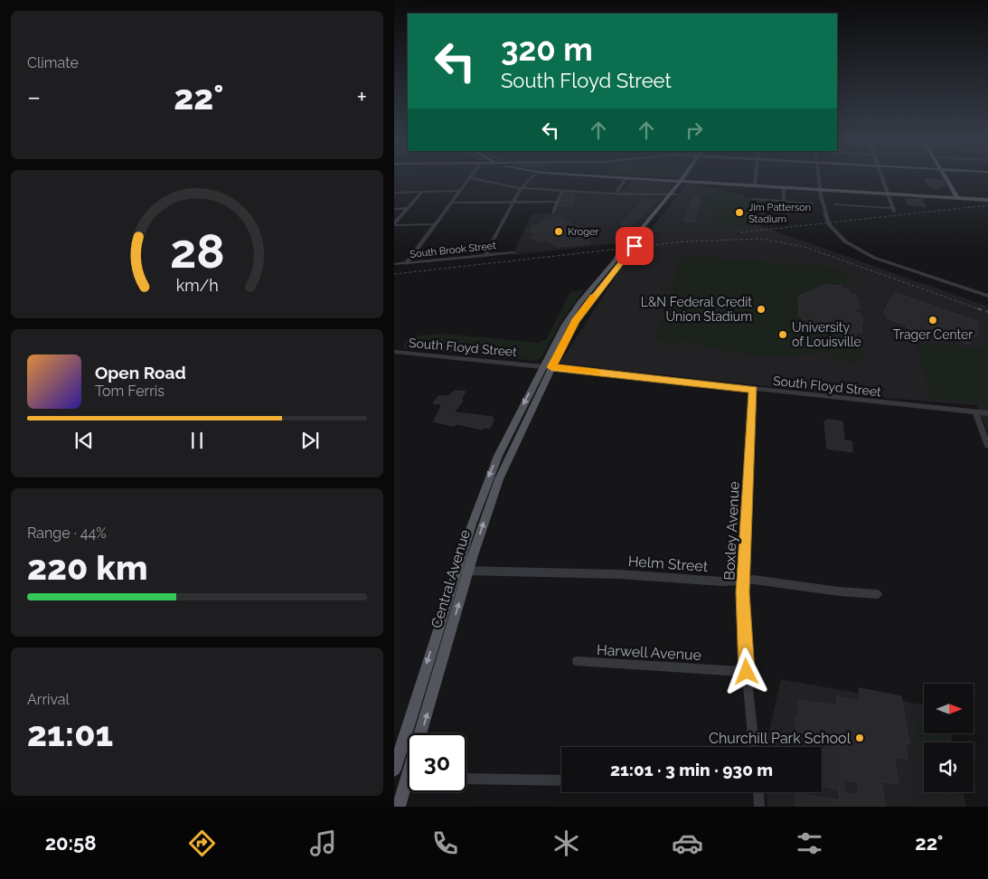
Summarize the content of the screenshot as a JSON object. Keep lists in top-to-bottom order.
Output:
{
  "streets": {
    "main road": ["Central Avenue"],
    "street": [
      "South Brook Street",
      "South Floyd Street",
      "Boxley Avenue",
      "Helm Street",
      "Harwell Avenue"
    ]
  },
  "crossings": [
    ["South Floyd Street", "Boxley Avenue"],
    ["South Floyd Street", "Central Avenue"],
    ["Boxley Avenue", "Helm Street"],
    ["Boxley Avenue", "Harwell Avenue"],
    ["Helm Street", "Central Avenue"]
  ],
  "places": [
    "Jim Patterson Stadium",
    "Kroger",
    "L&N Federal Credit Union Stadium",
    "Trager Center",
    "University of Louisville",
    "Churchill Park School"
  ],
  "north": "right",
  "page": {
    "tile": [
      "Climate",
      ["Range · 44%", "220 km"],
      ["Arrival", "21:01"]
    ],
    "turn": ["320 m", "South Floyd Street"],
    "heat": ["−", "22°", "+"],
    "song": ["Open Road", "Tom Ferris"],
    "limit": "30",
    "trip": "21:01 · 3 min · 930 m",
    "tabs": ["20:58", "22°"],
    "gauge": ["28", "km/h"]
  }
}
